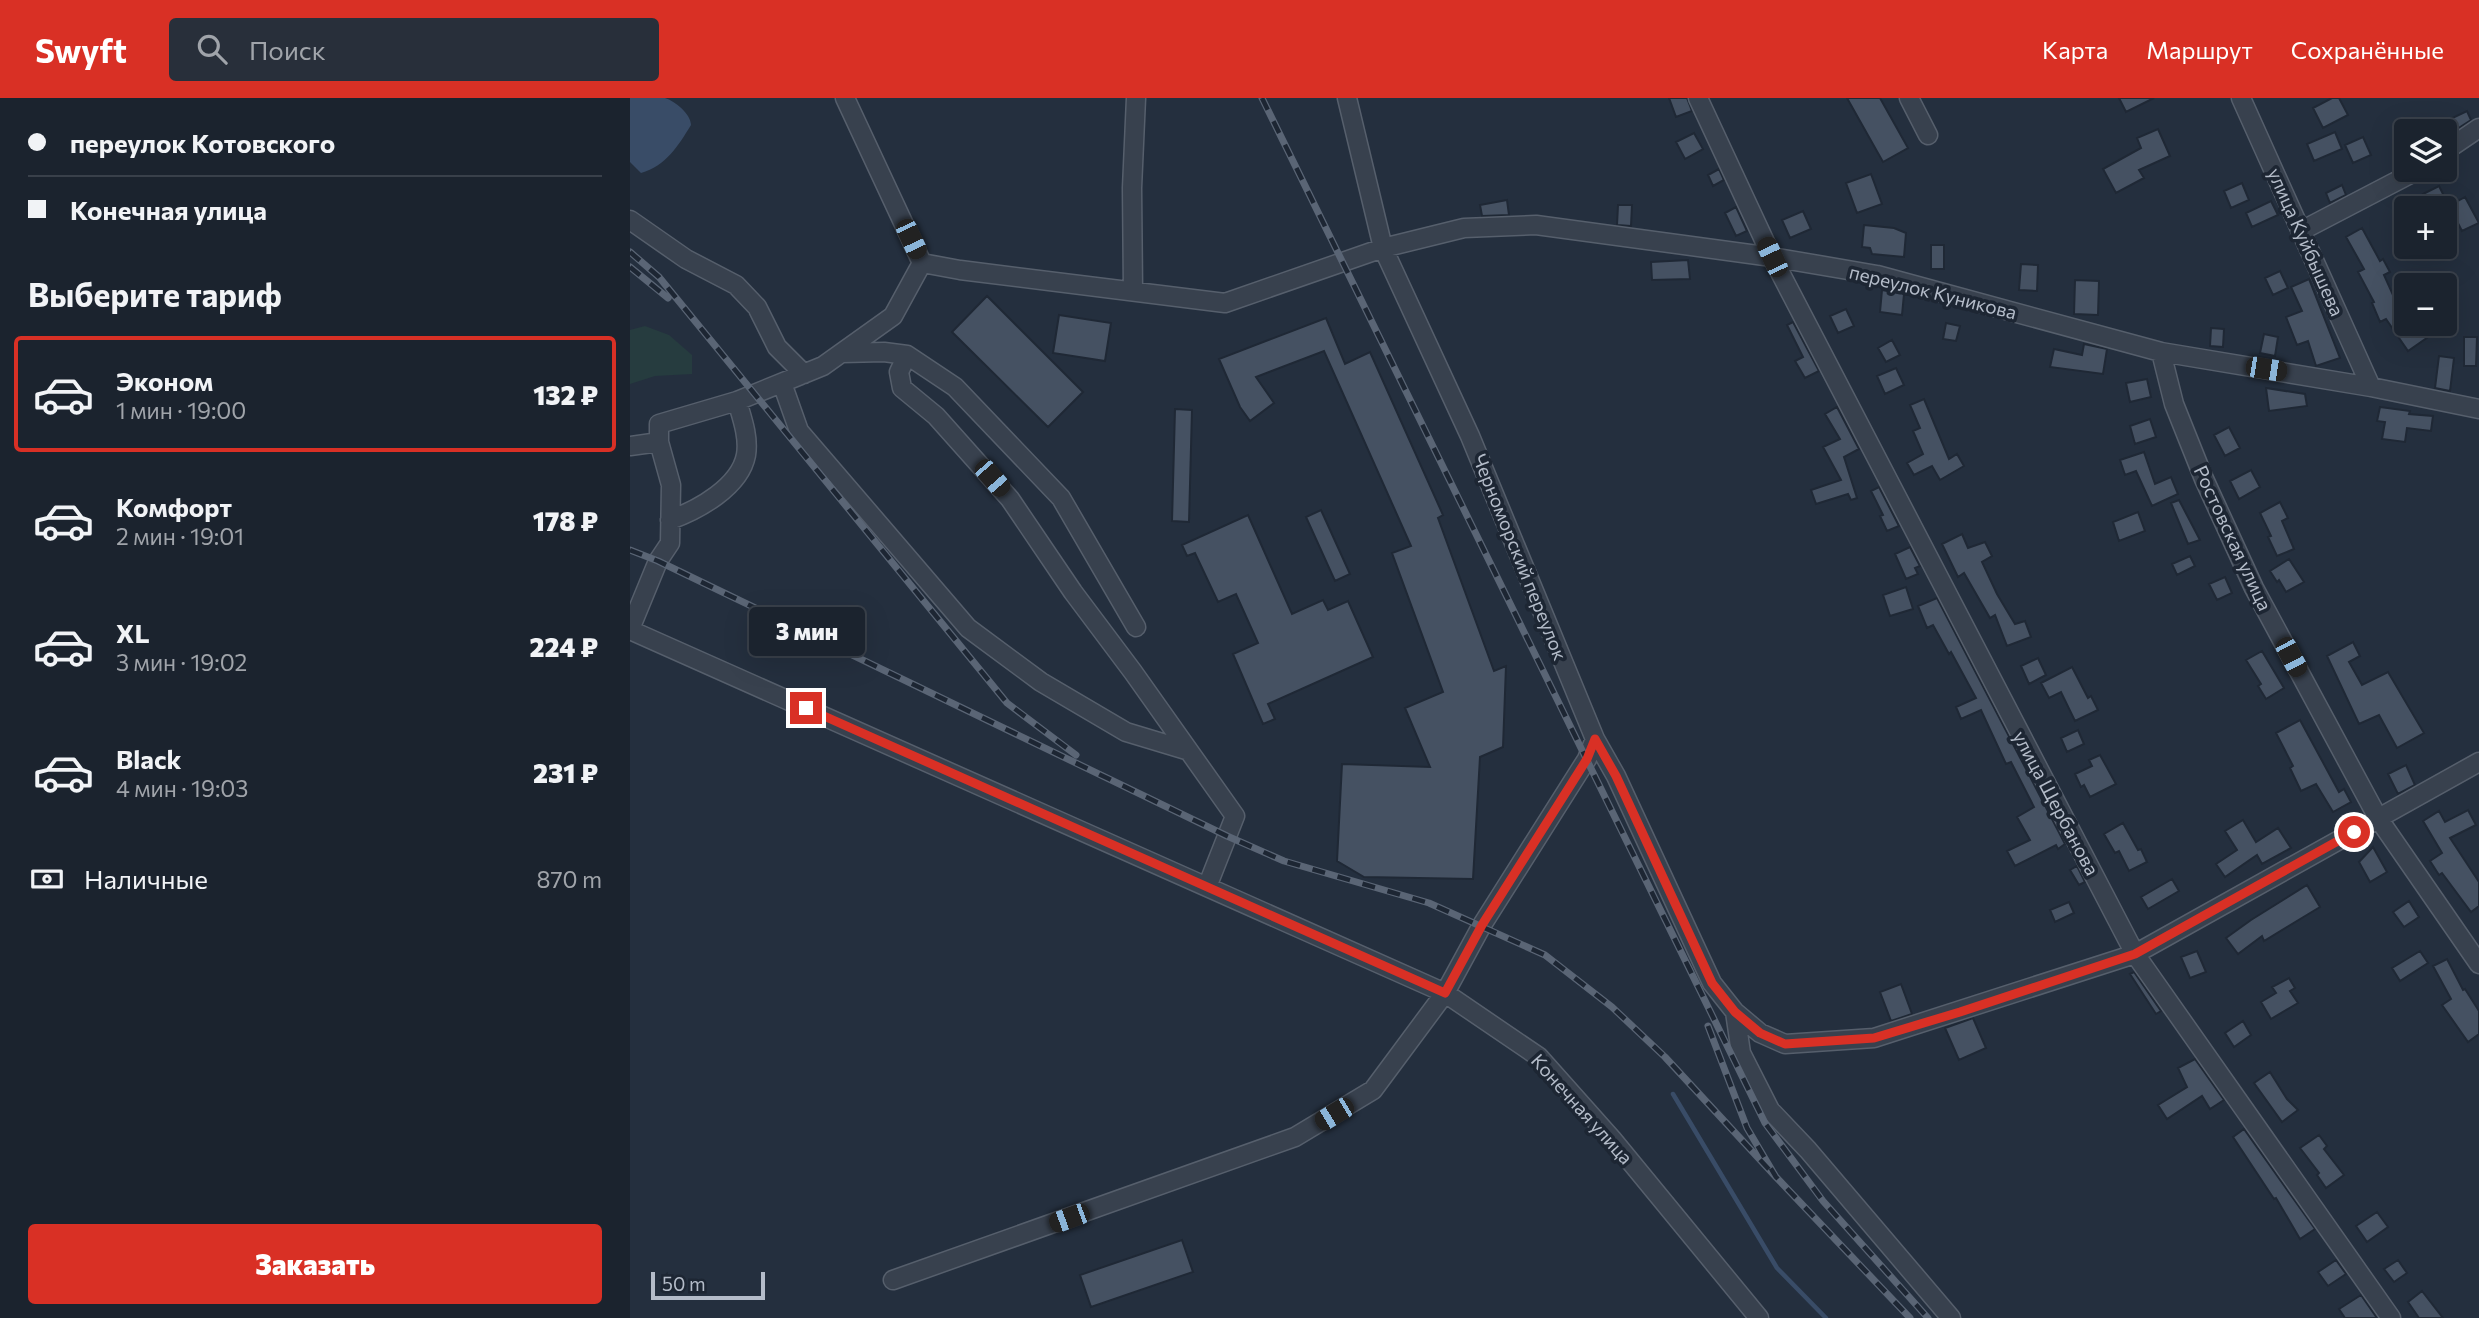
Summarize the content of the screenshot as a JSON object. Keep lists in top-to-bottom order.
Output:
{
  "streets": {
    "street": [
      "улица Куйбышева",
      "переулок Куникова",
      "Ростовская улица",
      "Черноморский переулок",
      "улица Щербанова",
      "Конечная улица"
    ]
  },
  "crossings": [
    ["улица Куйбышева", "переулок Куникова"],
    ["переулок Куникова", "Ростовская улица"],
    ["переулок Куникова", "Черноморский переулок"],
    ["переулок Куникова", "улица Щербанова"],
    ["Черноморский переулок", "улица Щербанова"]
  ],
  "scale_bar": "50 m",
  "page": {
    "header": "Swyft",
    "search": "Поиск",
    "nav": ["Карта", "Маршрут", "Сохранённые"],
    "banner": ["переулок Котовского", "Конечная улица"],
    "map_buttons": ["+", "−"],
    "heading": "Выберите тариф",
    "list": [
      {
        "name": "Эконом",
        "note": "1 мин · 19:00",
        "value": "132 ₽"
      },
      {
        "name": "Комфорт",
        "note": "2 мин · 19:01",
        "value": "178 ₽"
      },
      {
        "name": "XL",
        "note": "3 мин · 19:02",
        "value": "224 ₽"
      },
      {
        "name": "Black",
        "note": "4 мин · 19:03",
        "value": "231 ₽"
      }
    ],
    "bubble": "3 мин",
    "pay": ["Наличные", "870 m"],
    "buttons": "Заказать",
    "scale": "50 m"
  }
}
